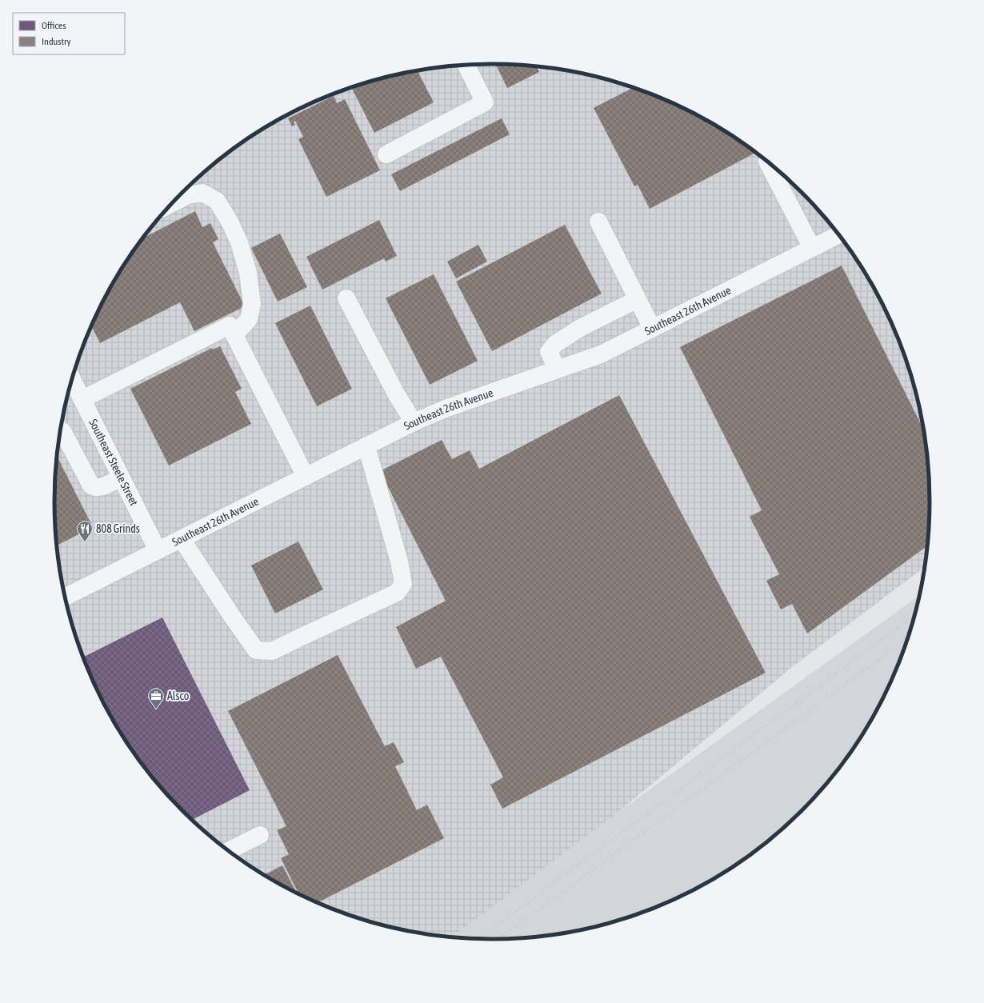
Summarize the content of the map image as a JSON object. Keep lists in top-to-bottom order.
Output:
{
  "streets": {
    "street": ["Southeast 26th Avenue", "Southeast Steele Street"]
  },
  "crossings": [
    ["Southeast 26th Avenue", "Southeast Steele Street"]
  ],
  "places": {
    "restaurant": ["808 Grinds"],
    "office": ["Alsco"]
  },
  "legend": ["Offices", "Industry"]
}
